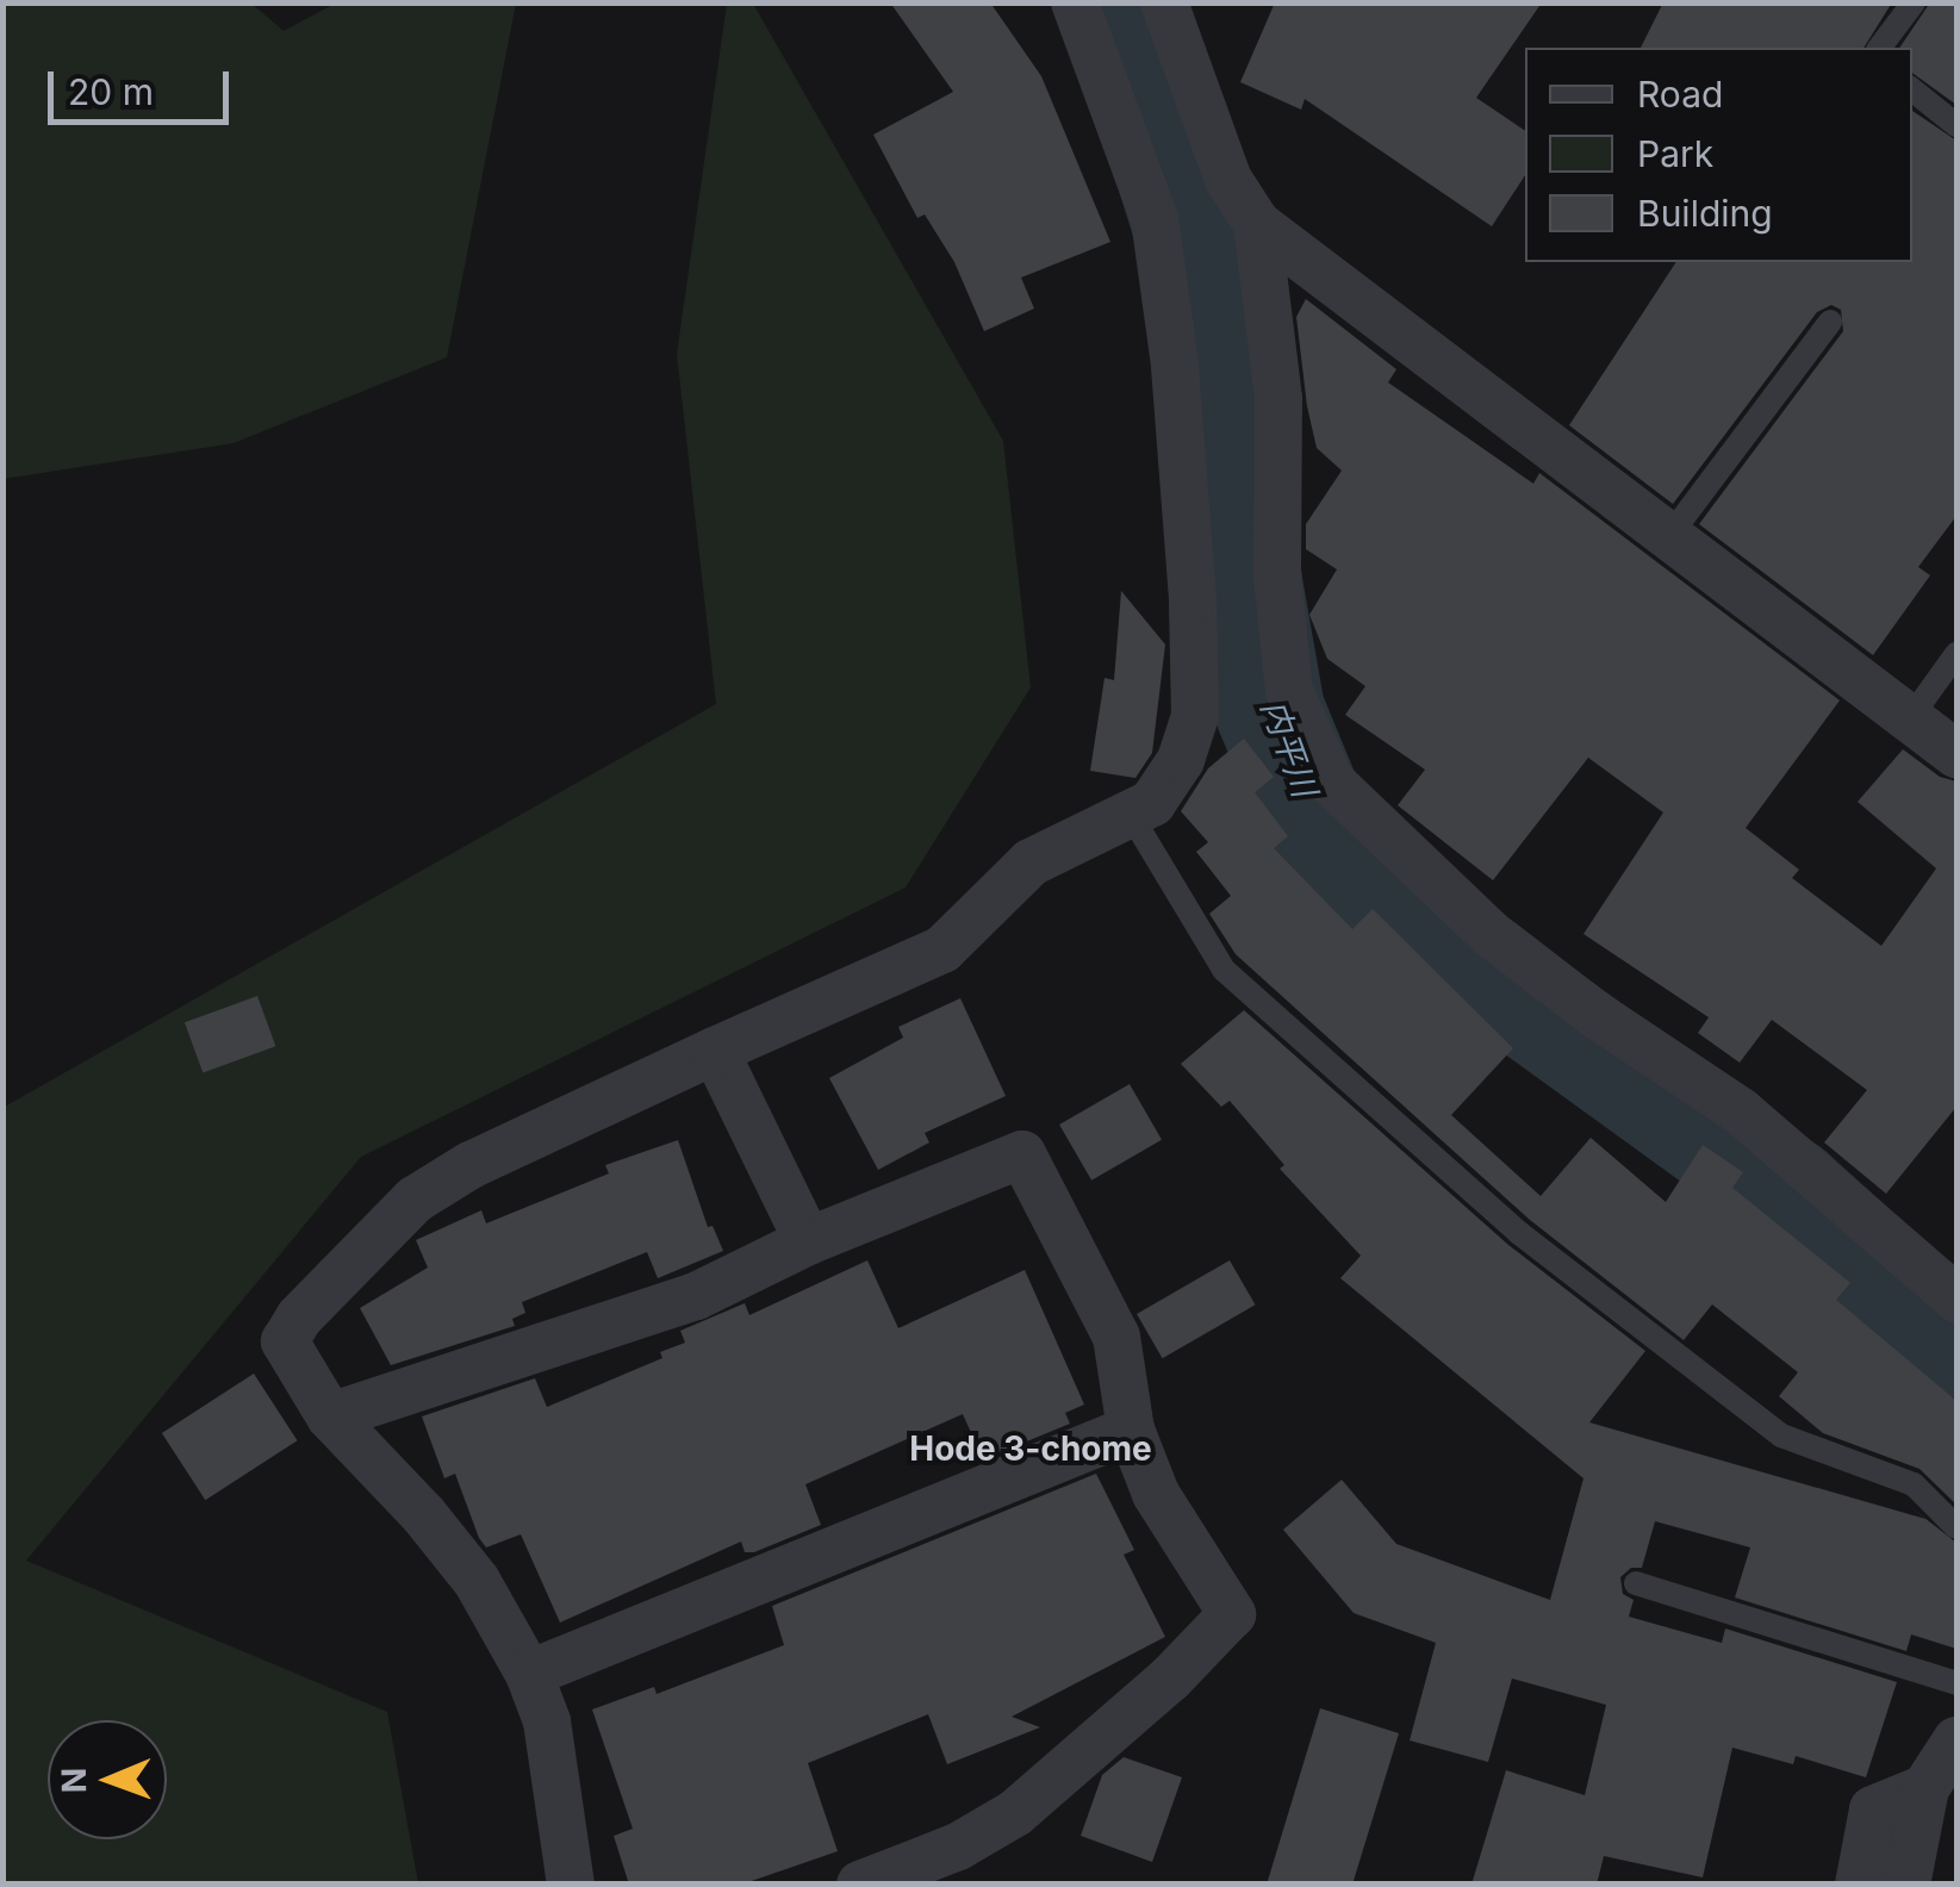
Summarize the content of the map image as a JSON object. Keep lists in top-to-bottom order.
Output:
{
  "districts": ["Hode 3-chome"],
  "water": ["内平川"],
  "legend": ["Road", "Park", "Building"],
  "scale_bar": "20 m",
  "north": "left"
}
